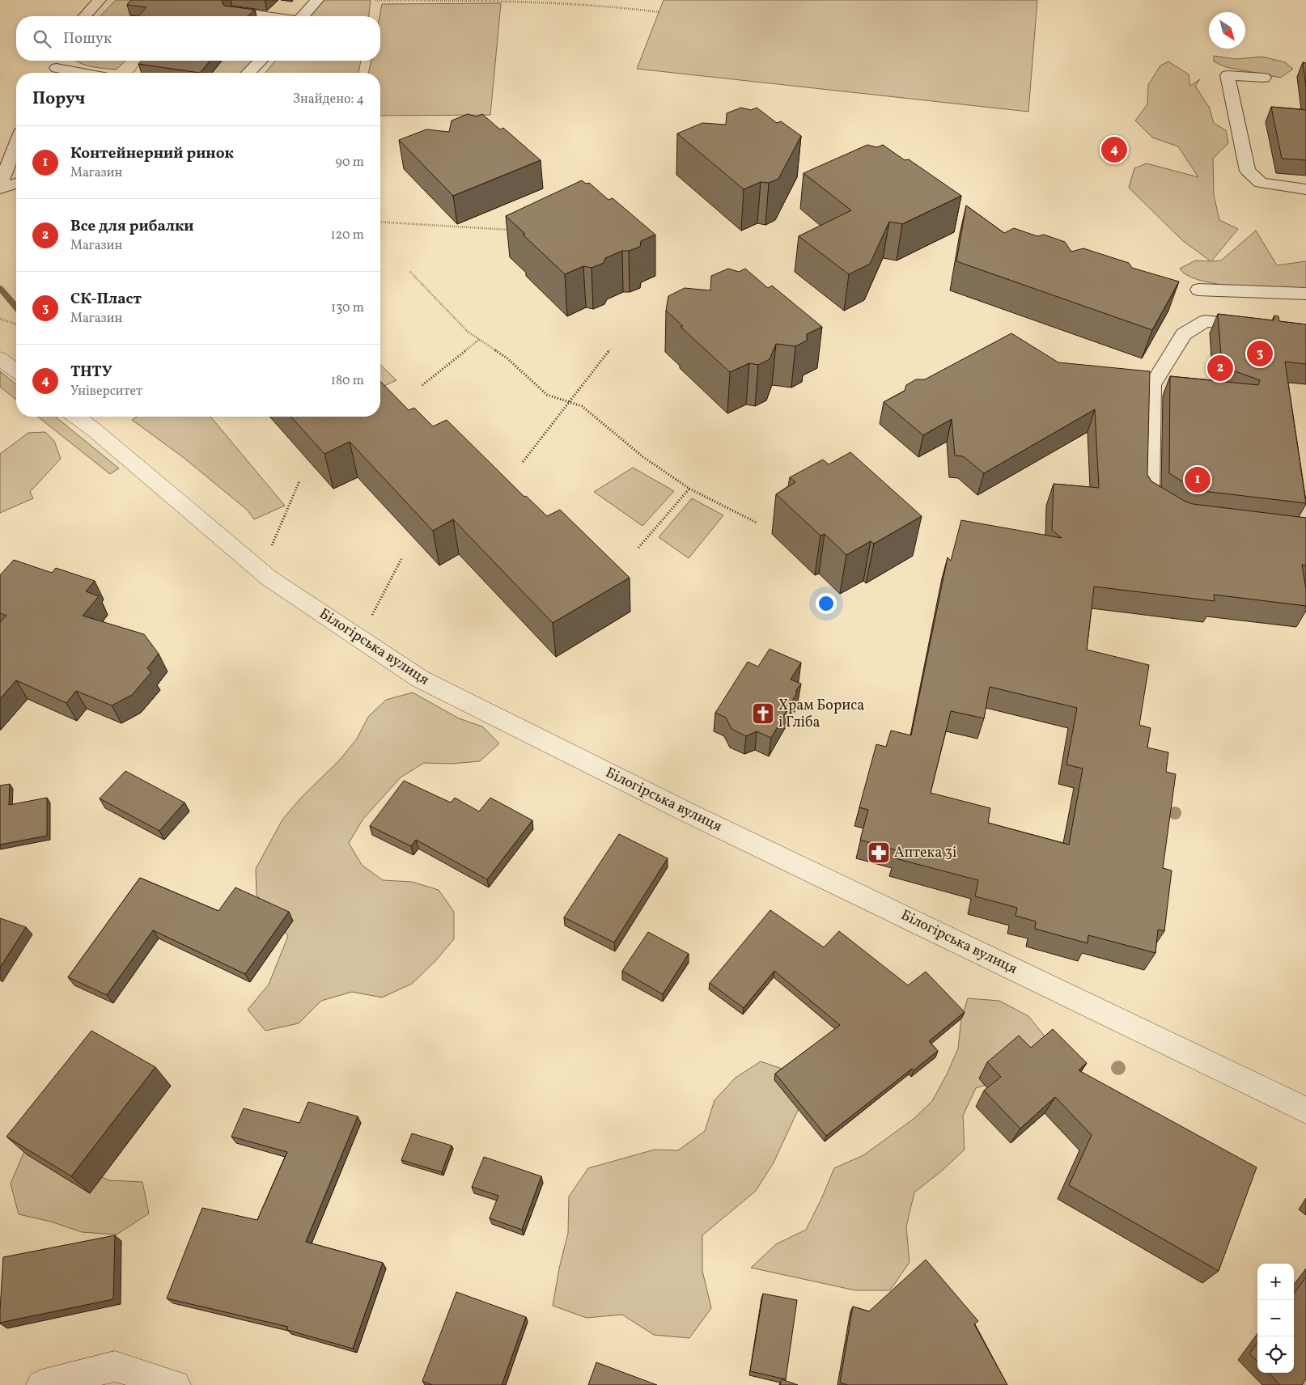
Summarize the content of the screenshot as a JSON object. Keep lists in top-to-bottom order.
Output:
{
  "streets": {
    "street": ["Білогірська вулиця"]
  },
  "places": {
    "church": ["Храм Бориса і Гліба"],
    "pharmacy": ["Аптека 3і"]
  },
  "north": "bottom right",
  "page": {
    "search": "Пошук",
    "heading": ["Поруч", "Знайдено: 4"],
    "list": [
      {
        "mark": "1",
        "name": "Контейнерний ринок",
        "note": "Магазин",
        "value": "90 m"
      },
      {
        "mark": "2",
        "name": "Все для рибалки",
        "note": "Магазин",
        "value": "120 m"
      },
      {
        "mark": "3",
        "name": "СК-Пласт",
        "note": "Магазин",
        "value": "130 m"
      },
      {
        "mark": "4",
        "name": "ТНТУ",
        "note": "Університет",
        "value": "180 m"
      }
    ],
    "pins": [
      "4",
      "3",
      "2",
      "1"
    ],
    "map_buttons": ["+", "−"]
  }
}
